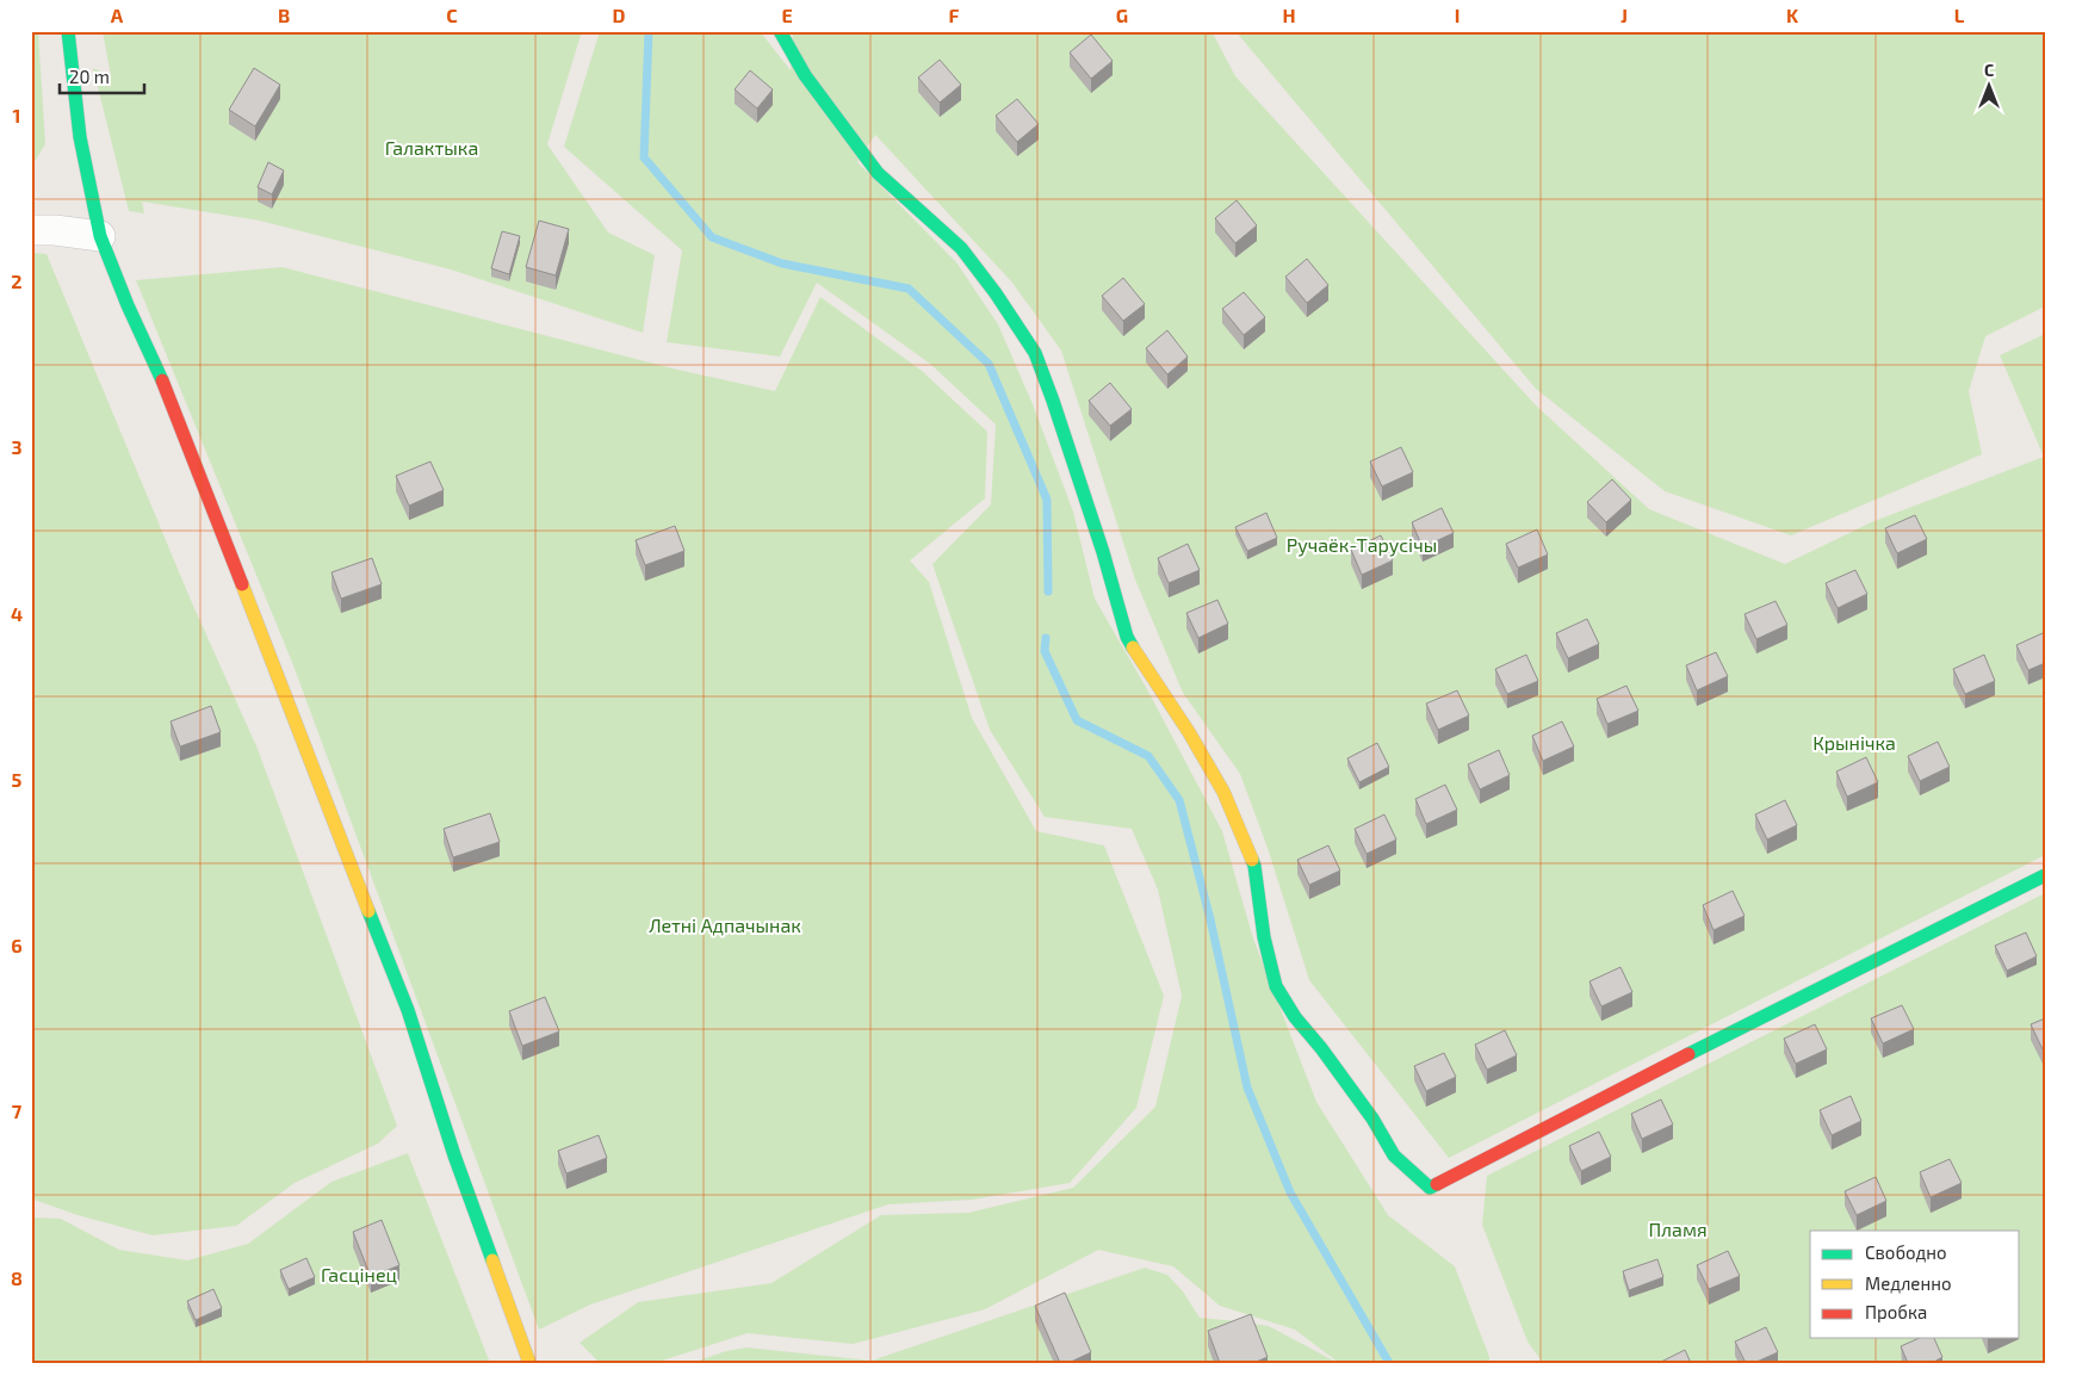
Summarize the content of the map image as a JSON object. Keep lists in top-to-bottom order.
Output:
{
  "parks": [
    "Галактыка",
    "Ручаёк-Тарусічы",
    "Крынічка",
    "Летні Адпачынак",
    "Пламя",
    "Гасцінец"
  ],
  "legend": ["Свободно", "Медленно", "Пробка"],
  "scale_bar": "20 m",
  "north": "top",
  "grid": {
    "columns": [
      "A",
      "B",
      "C",
      "D",
      "E",
      "F",
      "G",
      "H",
      "I",
      "J",
      "K",
      "L"
    ],
    "rows": [
      "1",
      "2",
      "3",
      "4",
      "5",
      "6",
      "7",
      "8"
    ]
  }
}
